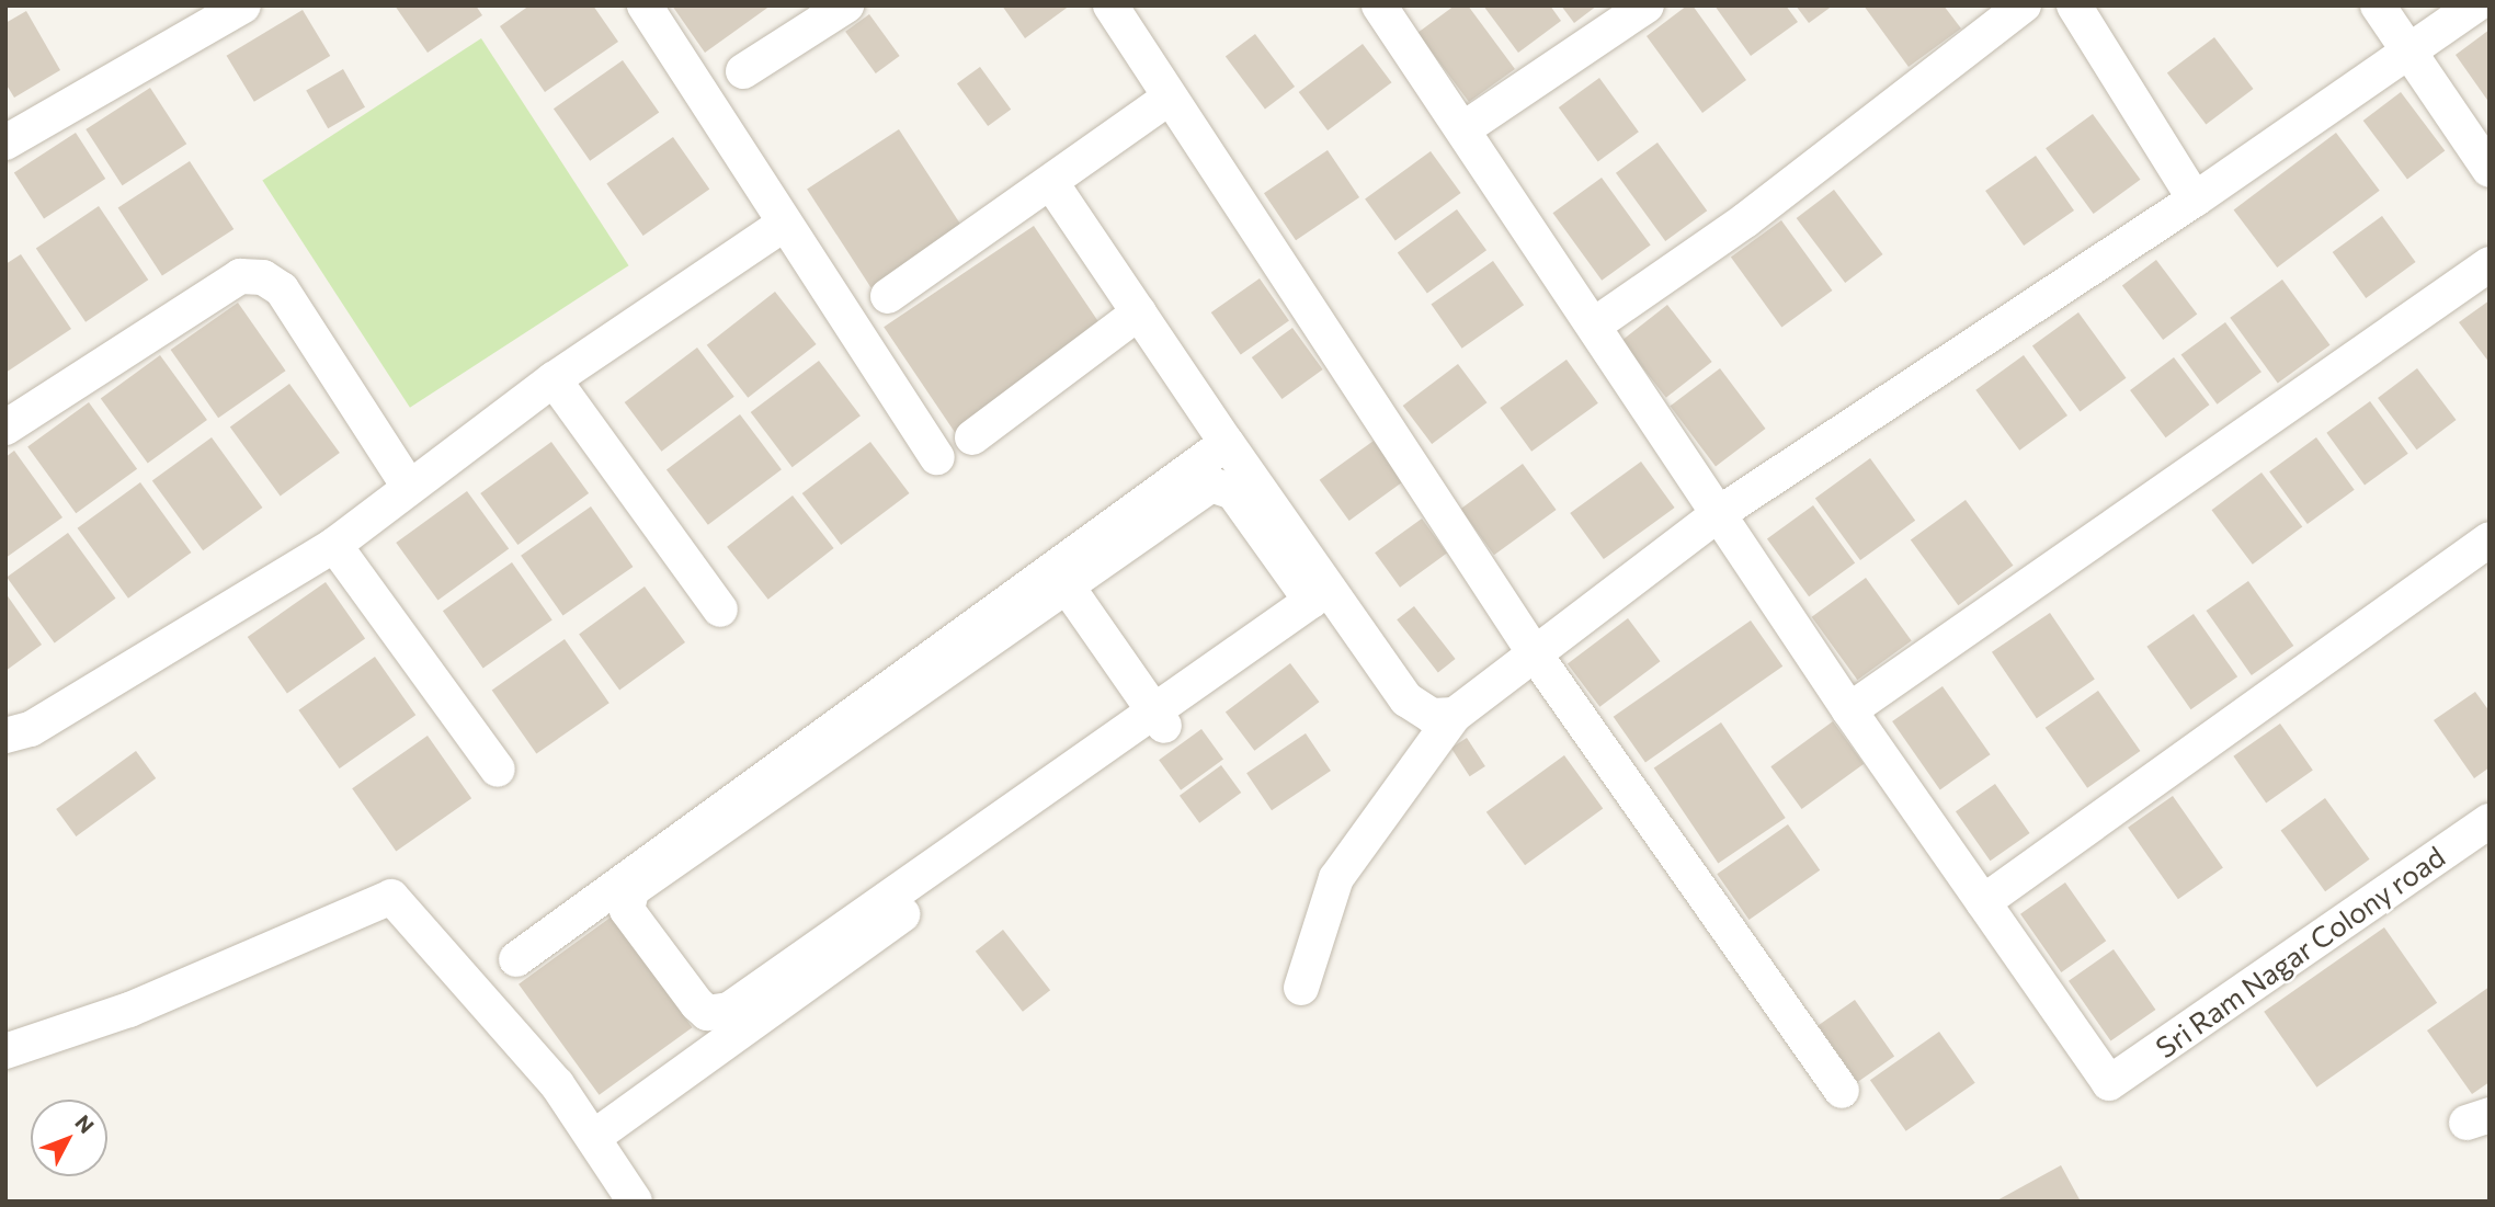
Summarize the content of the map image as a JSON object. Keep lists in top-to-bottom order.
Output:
{
  "streets": {
    "street": ["Sri Ram Nagar Colony road"]
  },
  "north": "top right"
}
